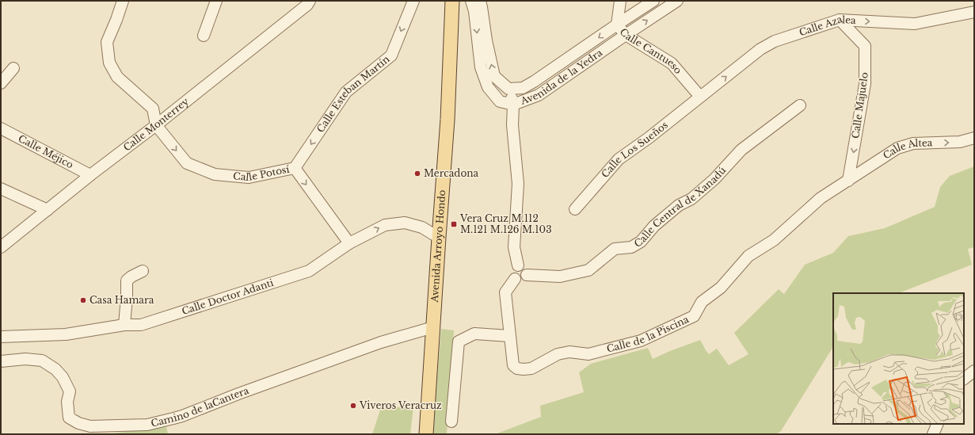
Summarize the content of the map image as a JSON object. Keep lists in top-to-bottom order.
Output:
{
  "streets": {
    "main road": ["Avenida Arroyo Hondo"],
    "street": [
      "Calle Azalea",
      "Calle Cantueso",
      "Avenida de la Yedra",
      "Calle Esteban Martín",
      "Calle Majuelo",
      "Calle Monterrey",
      "Calle Los Sueños",
      "Calle Méjico",
      "Calle Altea",
      "Calle Potosí",
      "Calle Central de Xanadú",
      "Calle Doctor Adanti",
      "Calle de la Piscina",
      "Camino de laCantera"
    ]
  },
  "crossings": [
    ["Calle Azalea", "Calle Cantueso"],
    ["Calle Azalea", "Calle Majuelo"],
    ["Calle Azalea", "Calle Los Sueños"],
    ["Calle Cantueso", "Avenida de la Yedra"],
    ["Calle Cantueso", "Calle Los Sueños"],
    ["Calle Esteban Martín", "Calle Potosí"],
    ["Calle Majuelo", "Calle Altea"],
    ["Calle Majuelo", "Calle de la Piscina"],
    ["Calle Monterrey", "Calle Méjico"],
    ["Calle Monterrey", "Calle Potosí"],
    ["Calle Altea", "Calle de la Piscina"],
    ["Calle Potosí", "Calle Doctor Adanti"],
    ["Avenida Arroyo Hondo", "Calle Doctor Adanti"],
    ["Avenida Arroyo Hondo", "Camino de laCantera"]
  ],
  "one_way": [
    "Calle Azalea",
    "Calle Esteban Martín",
    "Calle Majuelo",
    "Calle Altea",
    "Calle Potosí"
  ],
  "places": {
    "other": ["Mercadona", "Casa Hamara", "Viveros Veracruz"],
    "transit": ["Vera Cruz M.112 M.121 M.126 M.103"]
  }
}
